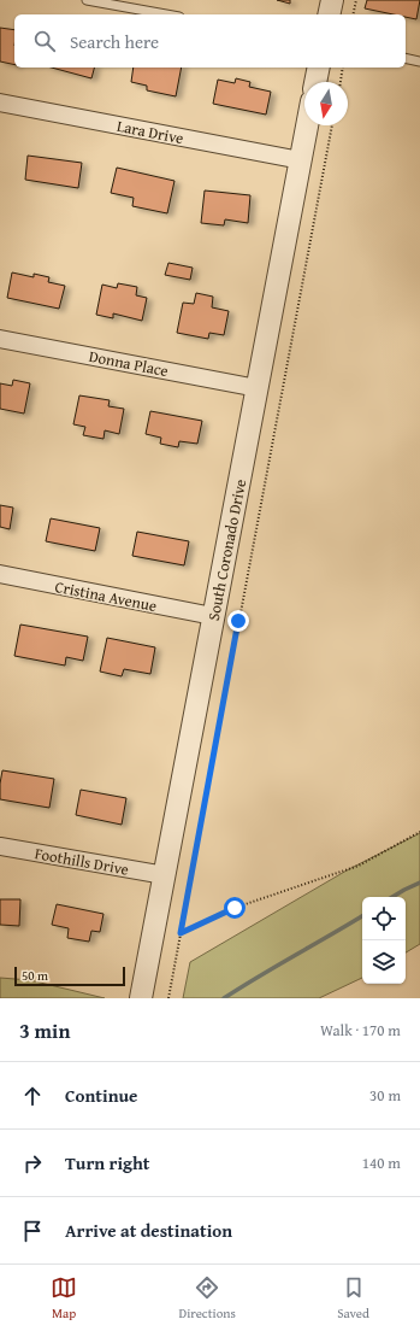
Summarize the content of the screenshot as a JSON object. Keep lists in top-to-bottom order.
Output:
{
  "streets": {
    "street": [
      "Lara Drive",
      "Donna Place",
      "South Coronado Drive",
      "Cristina Avenue",
      "Foothills Drive"
    ]
  },
  "crossings": [
    ["Lara Drive", "South Coronado Drive"],
    ["Donna Place", "South Coronado Drive"],
    ["South Coronado Drive", "Cristina Avenue"],
    ["South Coronado Drive", "Foothills Drive"]
  ],
  "scale_bar": "50 m",
  "north": "bottom",
  "page": {
    "search": "Search here",
    "scale": "50 m",
    "heading": ["3 min", "Walk · 170 m"],
    "list": [
      ["Continue", "30 m"],
      ["Turn right", "140 m"],
      "Arrive at destination"
    ],
    "nav": ["Map", "Directions", "Saved"]
  }
}
